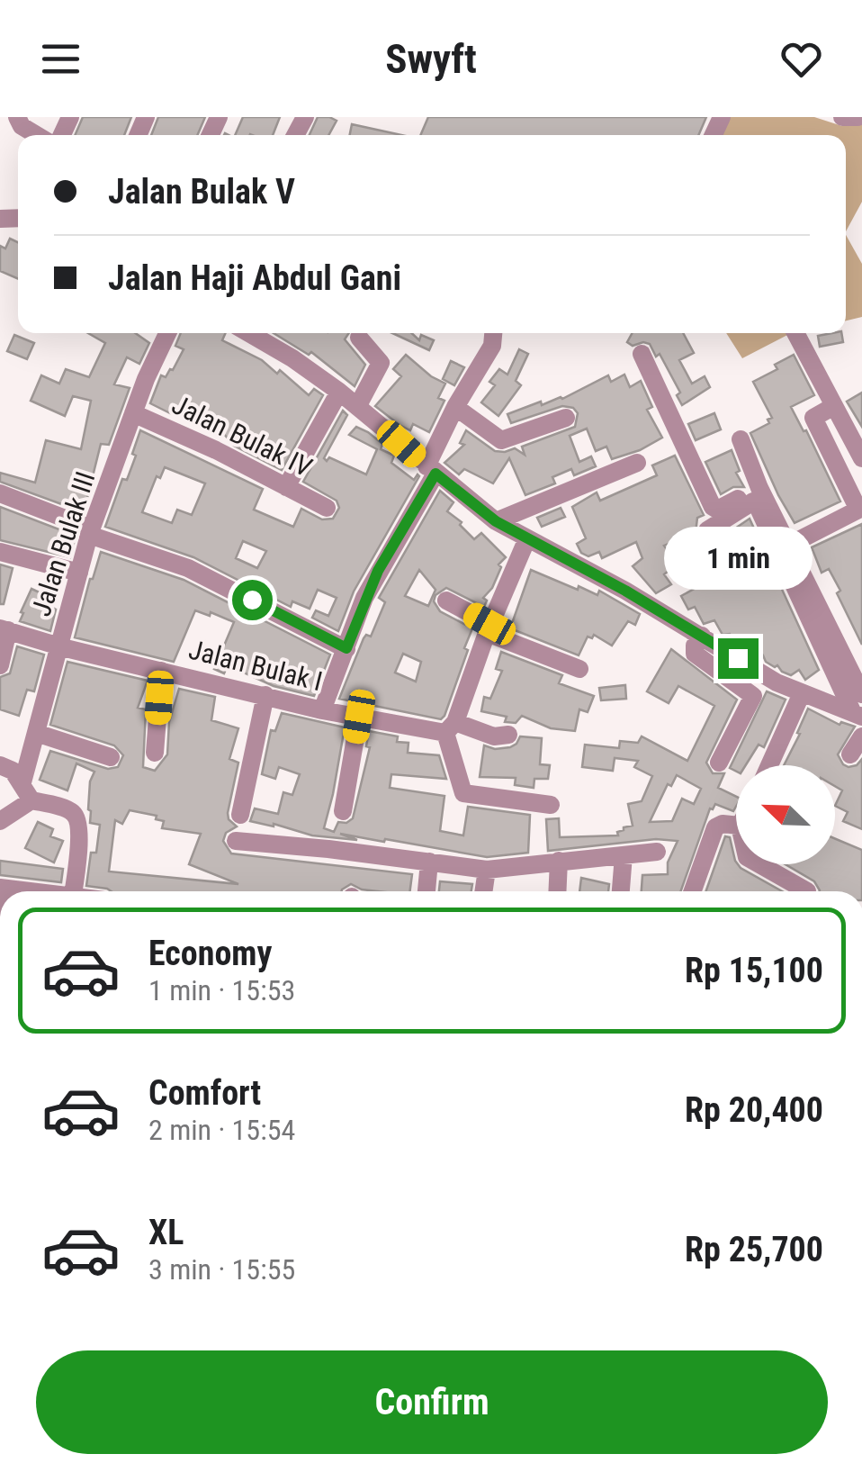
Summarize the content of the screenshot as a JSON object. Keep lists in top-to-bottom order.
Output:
{
  "streets": {
    "street": ["Jalan Bulak IV", "Jalan Bulak III", "Jalan Bulak I"]
  },
  "crossings": [
    ["Jalan Bulak IV", "Jalan Bulak III"],
    ["Jalan Bulak III", "Jalan Bulak I"]
  ],
  "north": "top left",
  "page": {
    "header": "Swyft",
    "banner": ["Jalan Bulak V", "Jalan Haji Abdul Gani"],
    "bubble": "1 min",
    "list": [
      {
        "name": "Economy",
        "note": "1 min · 15:53",
        "value": "Rp 15,100"
      },
      {
        "name": "Comfort",
        "note": "2 min · 15:54",
        "value": "Rp 20,400"
      },
      {
        "name": "XL",
        "note": "3 min · 15:55",
        "value": "Rp 25,700"
      }
    ],
    "buttons": "Confirm"
  }
}
